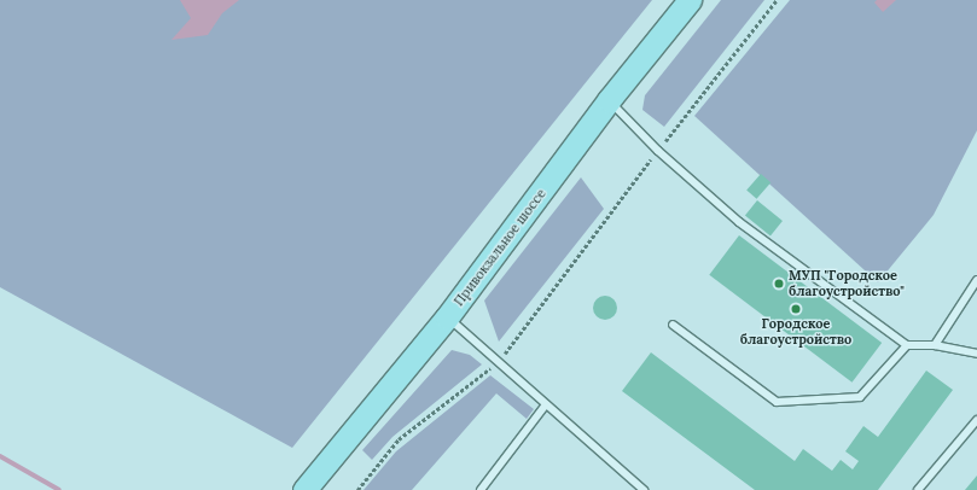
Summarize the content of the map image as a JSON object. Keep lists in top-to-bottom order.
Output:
{
  "streets": {
    "main road": ["Привокзальное шоссе"]
  },
  "places": ["МУП \"Городское благоустройство\"", "Городское благоустройство"]
}
